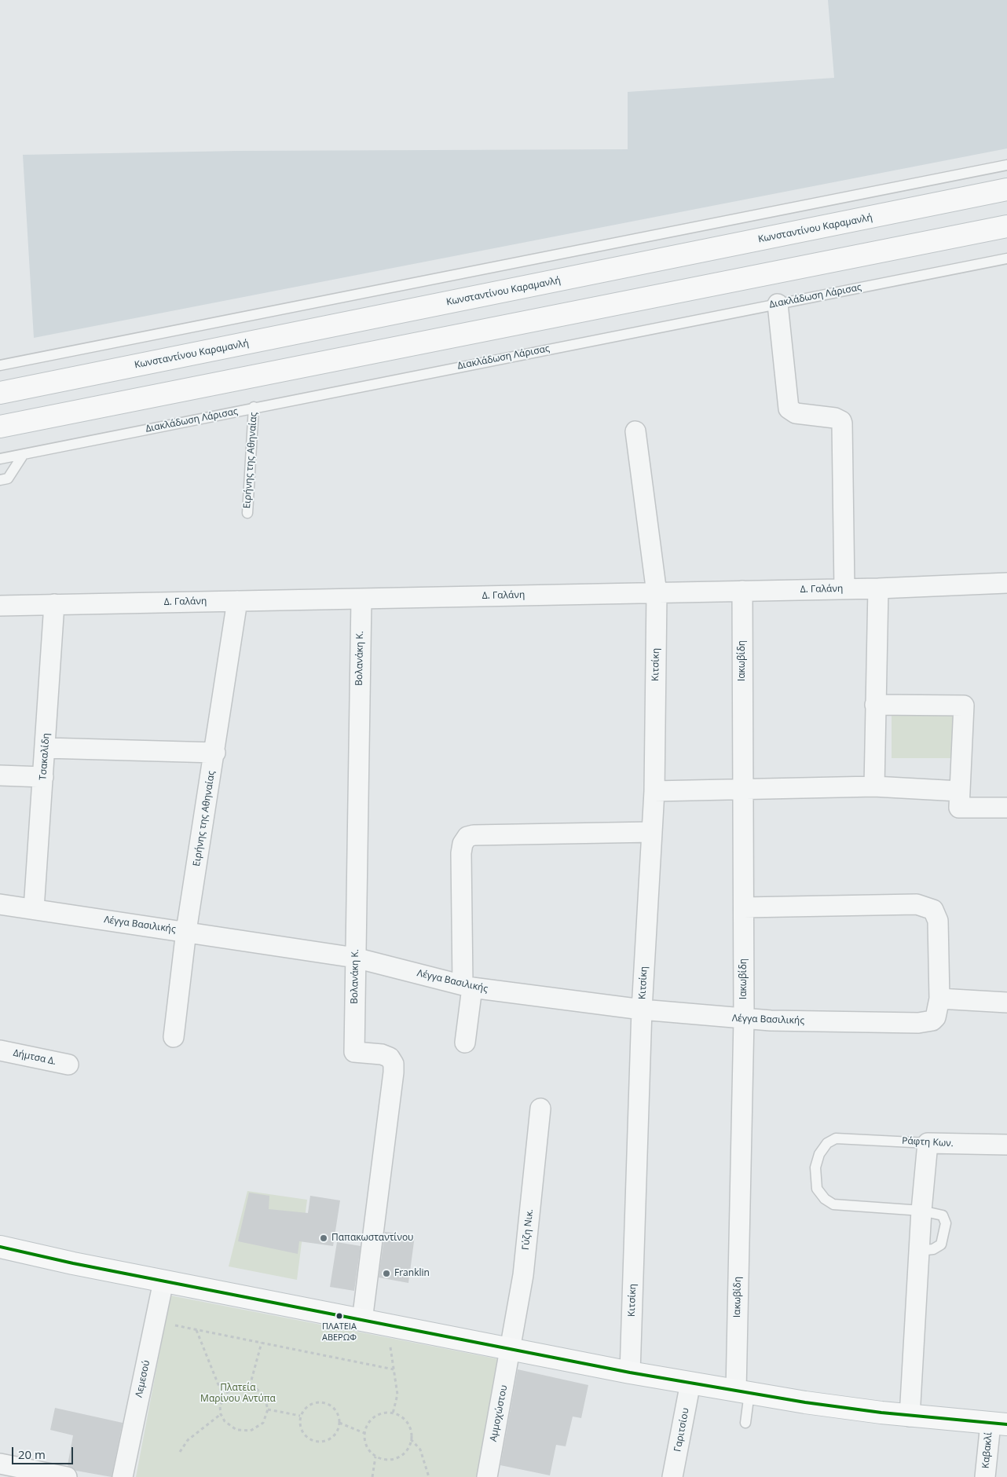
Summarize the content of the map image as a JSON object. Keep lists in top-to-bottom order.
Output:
{
  "streets": {
    "main road": ["Κωνσταντίνου Καραμανλή"],
    "street": [
      "Ειρήνης της Αθηναίας",
      "Δ. Γαλάνη",
      "Βολανάκη Κ.",
      "Ιακωβίδη",
      "Κιτσίκη",
      "Τσακαλίδη",
      "Λέγγα Βασιλικής",
      "Δήμτσα Δ.",
      "Ράφτη Κων.",
      "Γύζη Νικ.",
      "Λεμεσού",
      "Αμμοχώστου",
      "Γαριτσίου",
      "Καβακλί"
    ],
    "lane": ["Διακλάδωση Λάρισας"]
  },
  "crossings": [
    ["Διακλάδωση Λάρισας", "Ειρήνης της Αθηναίας"],
    ["Ειρήνης της Αθηναίας", "Δ. Γαλάνη"],
    ["Ειρήνης της Αθηναίας", "Λέγγα Βασιλικής"],
    ["Δ. Γαλάνη", "Βολανάκη Κ."],
    ["Δ. Γαλάνη", "Ιακωβίδη"],
    ["Δ. Γαλάνη", "Κιτσίκη"],
    ["Δ. Γαλάνη", "Τσακαλίδη"],
    ["Βολανάκη Κ.", "Λέγγα Βασιλικής"],
    ["Ιακωβίδη", "Λέγγα Βασιλικής"],
    ["Κιτσίκη", "Λέγγα Βασιλικής"],
    ["Τσακαλίδη", "Λέγγα Βασιλικής"],
    ["Γύζη Νικ.", "Αμμοχώστου"]
  ],
  "parks": ["Πλατεία Μαρίνου Αντύπα"],
  "places": ["Παπακωσταντίνου", "Franklin", "ΠΛΑΤΕΙΑ ΑΒΕΡΩΦ"],
  "scale_bar": "20 m"
}
